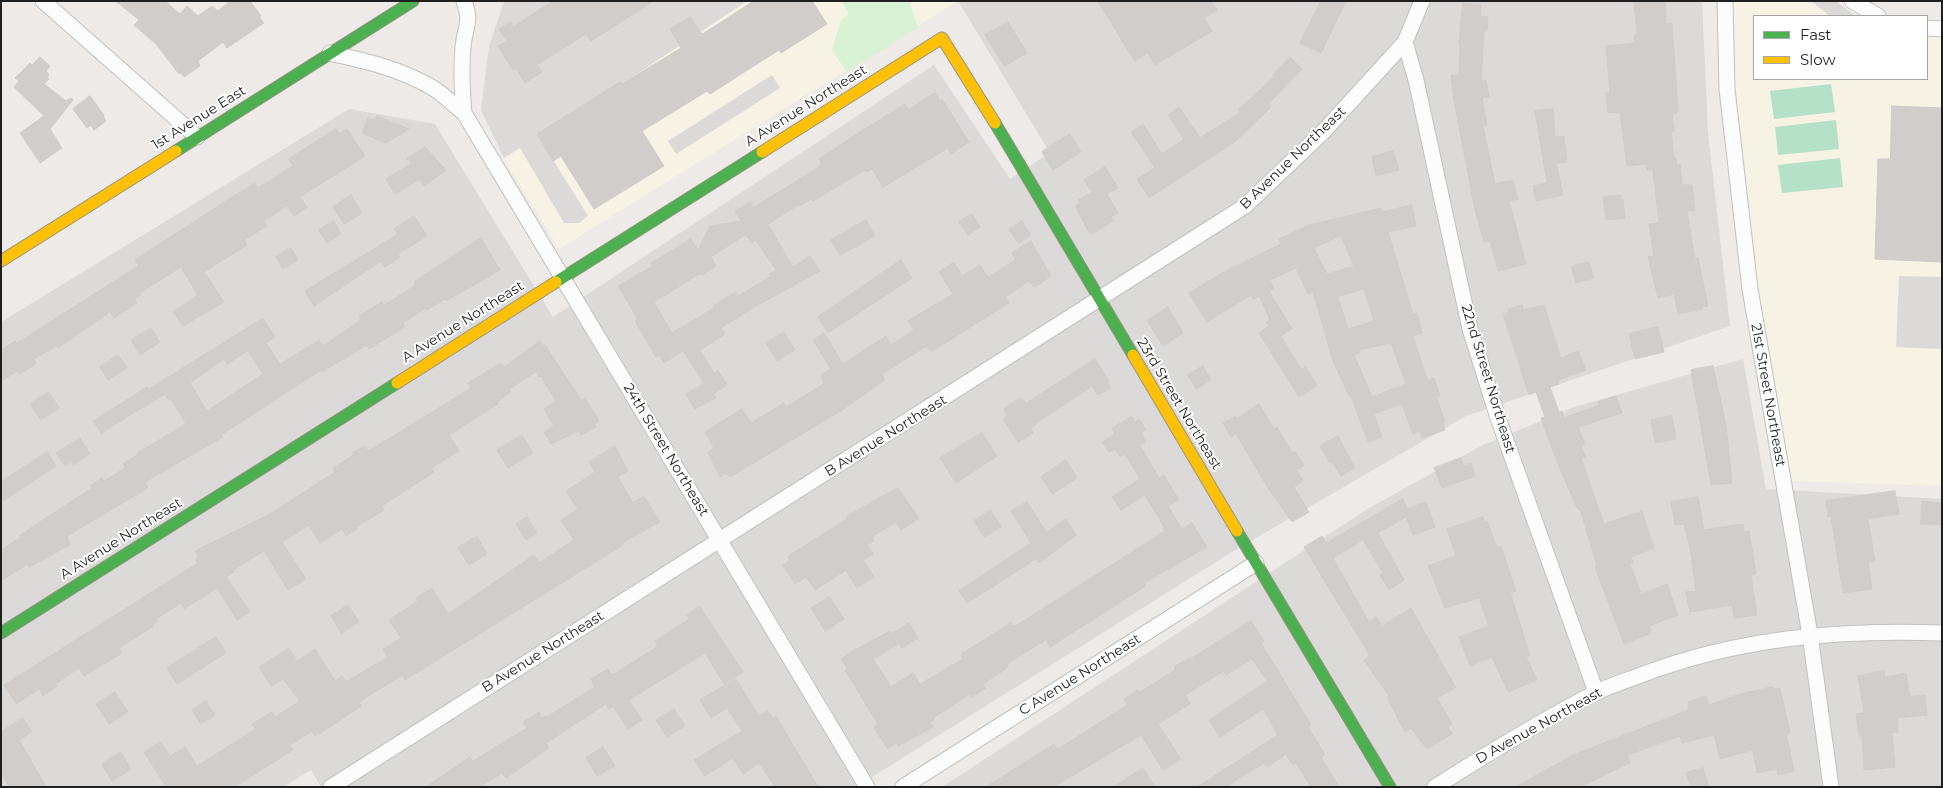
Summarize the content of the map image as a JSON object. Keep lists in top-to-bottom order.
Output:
{
  "streets": {
    "street": [
      "A Avenue Northeast",
      "1st Avenue East",
      "B Avenue Northeast",
      "22nd Street Northeast",
      "21st Street Northeast",
      "23rd Street Northeast",
      "24th Street Northeast",
      "C Avenue Northeast",
      "D Avenue Northeast"
    ]
  },
  "crossings": [
    ["A Avenue Northeast", "23rd Street Northeast"],
    ["A Avenue Northeast", "24th Street Northeast"],
    ["1st Avenue East", "24th Street Northeast"],
    ["B Avenue Northeast", "22nd Street Northeast"],
    ["B Avenue Northeast", "23rd Street Northeast"],
    ["B Avenue Northeast", "24th Street Northeast"],
    ["22nd Street Northeast", "D Avenue Northeast"],
    ["21st Street Northeast", "D Avenue Northeast"],
    ["23rd Street Northeast", "C Avenue Northeast"]
  ],
  "legend": ["Fast", "Slow"]
}
